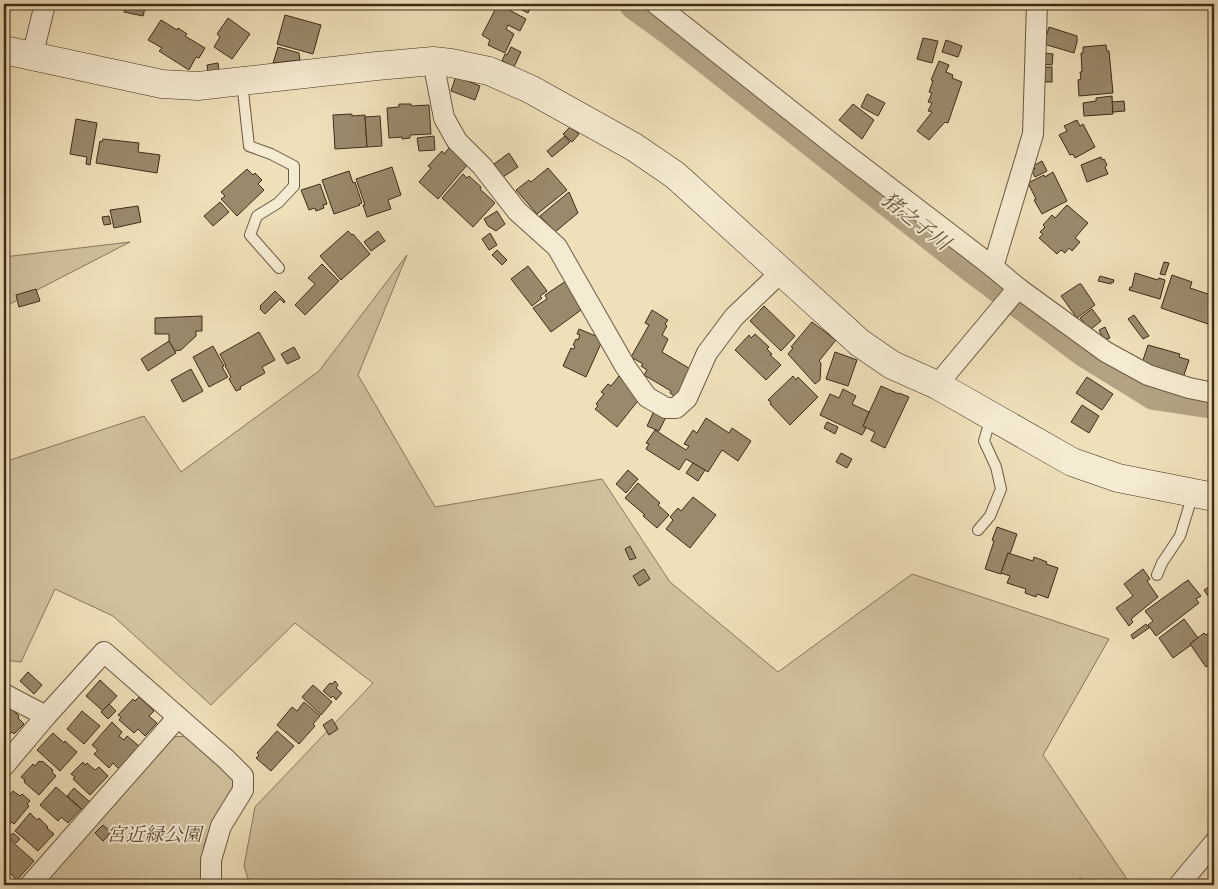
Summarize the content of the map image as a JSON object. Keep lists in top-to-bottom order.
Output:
{
  "water": ["猪之子川"],
  "parks": ["宮近緑公園"]
}
